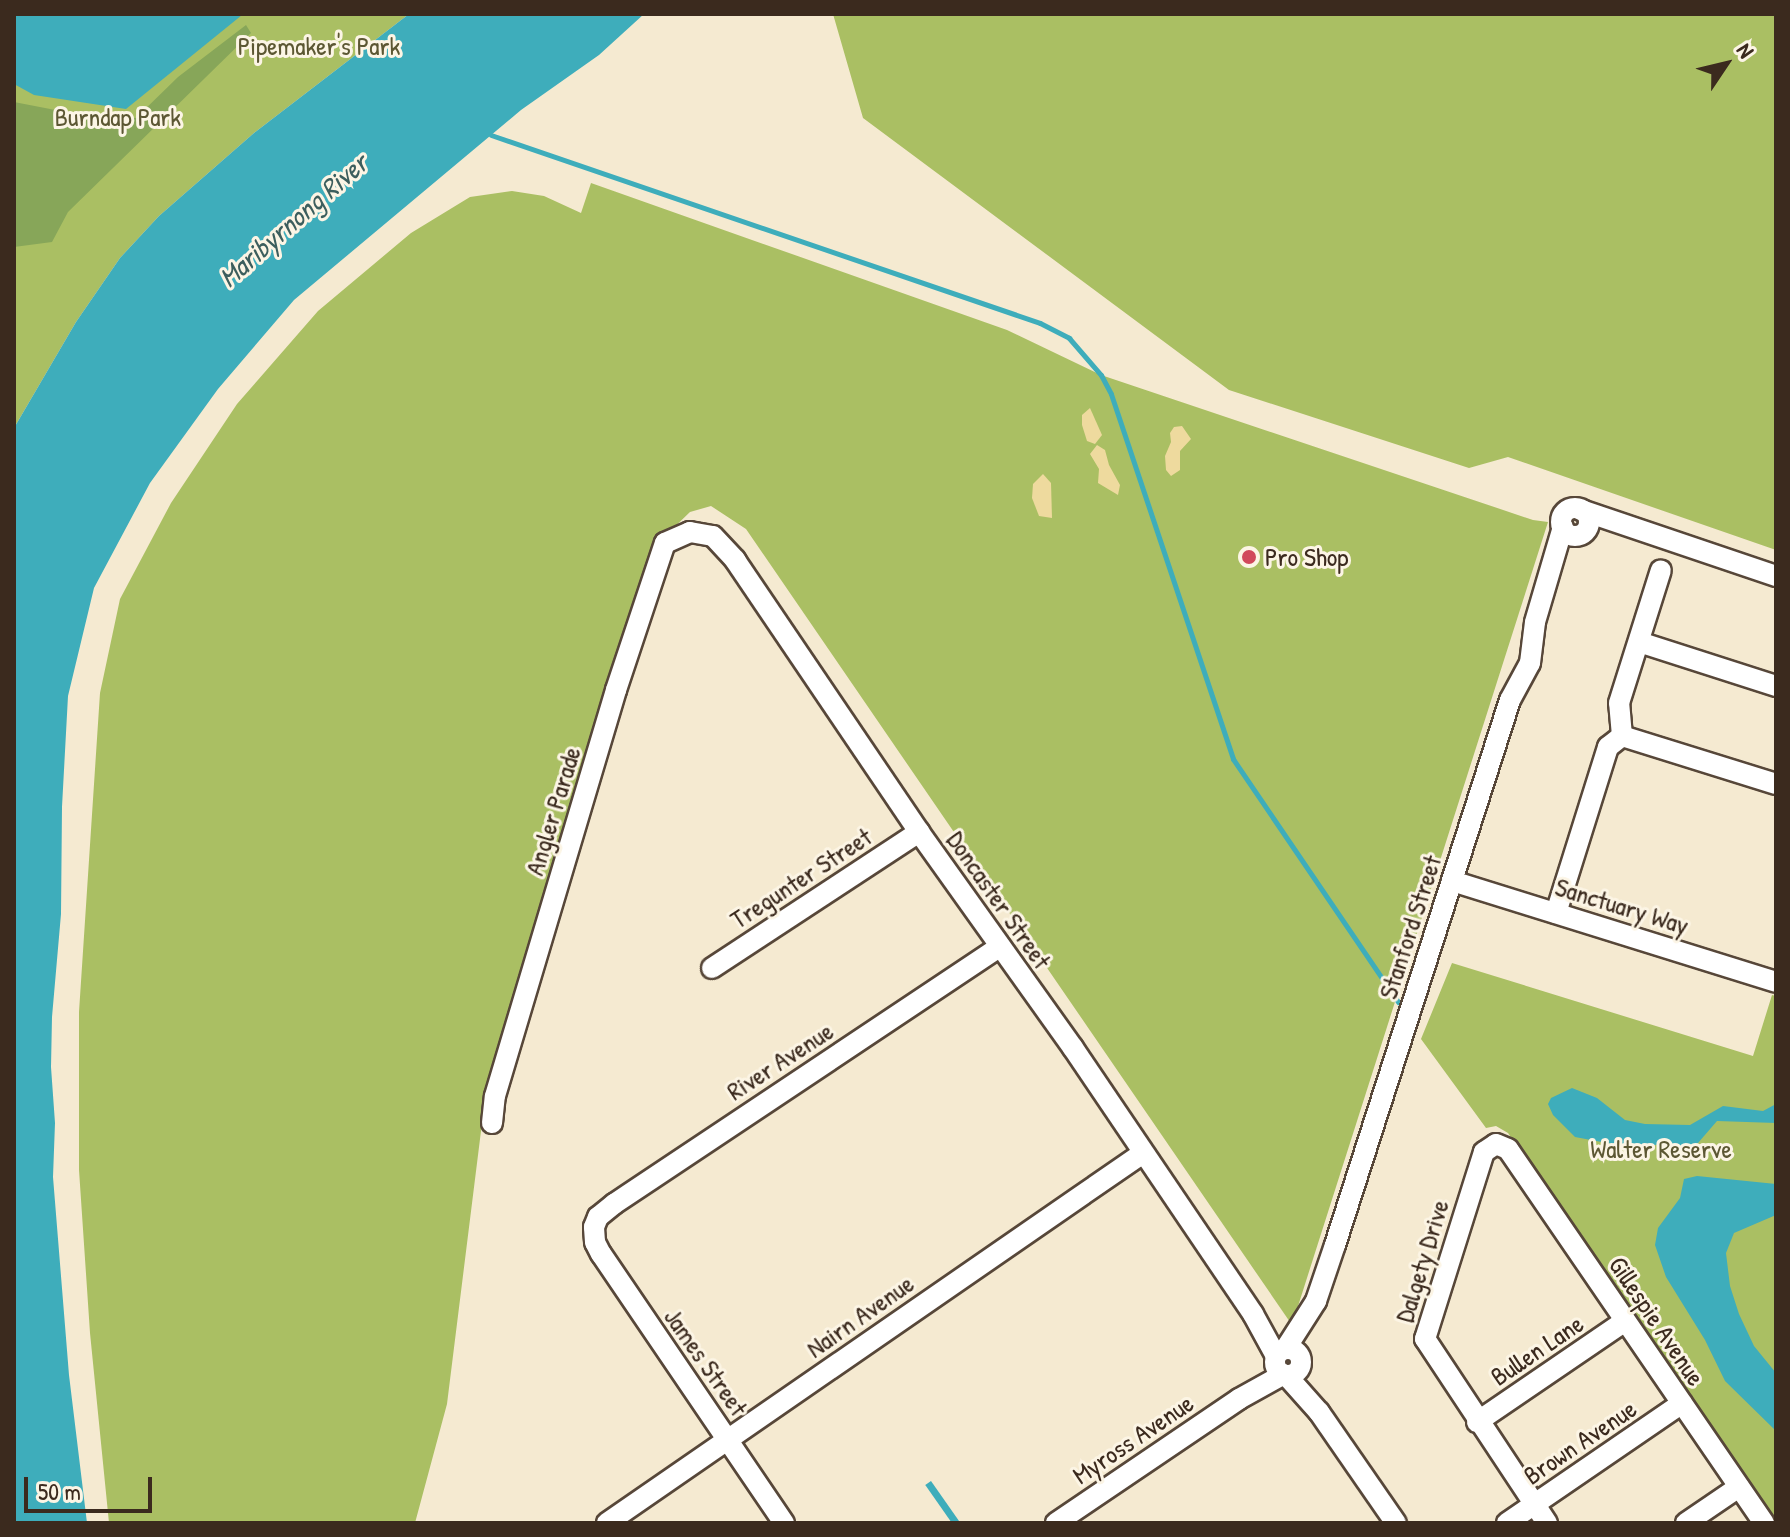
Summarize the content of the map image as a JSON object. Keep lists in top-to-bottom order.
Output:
{
  "streets": {
    "street": [
      "Angler Parade",
      "Tregunter Street",
      "Doncaster Street",
      "Sanctuary Way",
      "Stanford Street",
      "River Avenue",
      "Dalgety Drive",
      "Nairn Avenue",
      "Gillespie Avenue",
      "Bullen Lane",
      "James Street",
      "Myross Avenue",
      "Brown Avenue"
    ]
  },
  "crossings": [
    ["Angler Parade", "Doncaster Street"],
    ["Tregunter Street", "Doncaster Street"],
    ["Doncaster Street", "Stanford Street"],
    ["Doncaster Street", "River Avenue"],
    ["Doncaster Street", "Nairn Avenue"],
    ["Doncaster Street", "Myross Avenue"],
    ["Sanctuary Way", "Stanford Street"],
    ["Stanford Street", "Myross Avenue"],
    ["River Avenue", "James Street"],
    ["Dalgety Drive", "Gillespie Avenue"],
    ["Dalgety Drive", "Bullen Lane"],
    ["Dalgety Drive", "Brown Avenue"],
    ["Nairn Avenue", "James Street"],
    ["Gillespie Avenue", "Bullen Lane"],
    ["Gillespie Avenue", "Brown Avenue"]
  ],
  "water": ["Maribyrnong River"],
  "parks": ["Pipemaker's Park", "Burndap Park", "Walter Reserve"],
  "places": ["Pro Shop"],
  "scale_bar": "50 m",
  "north": "top right"
}
